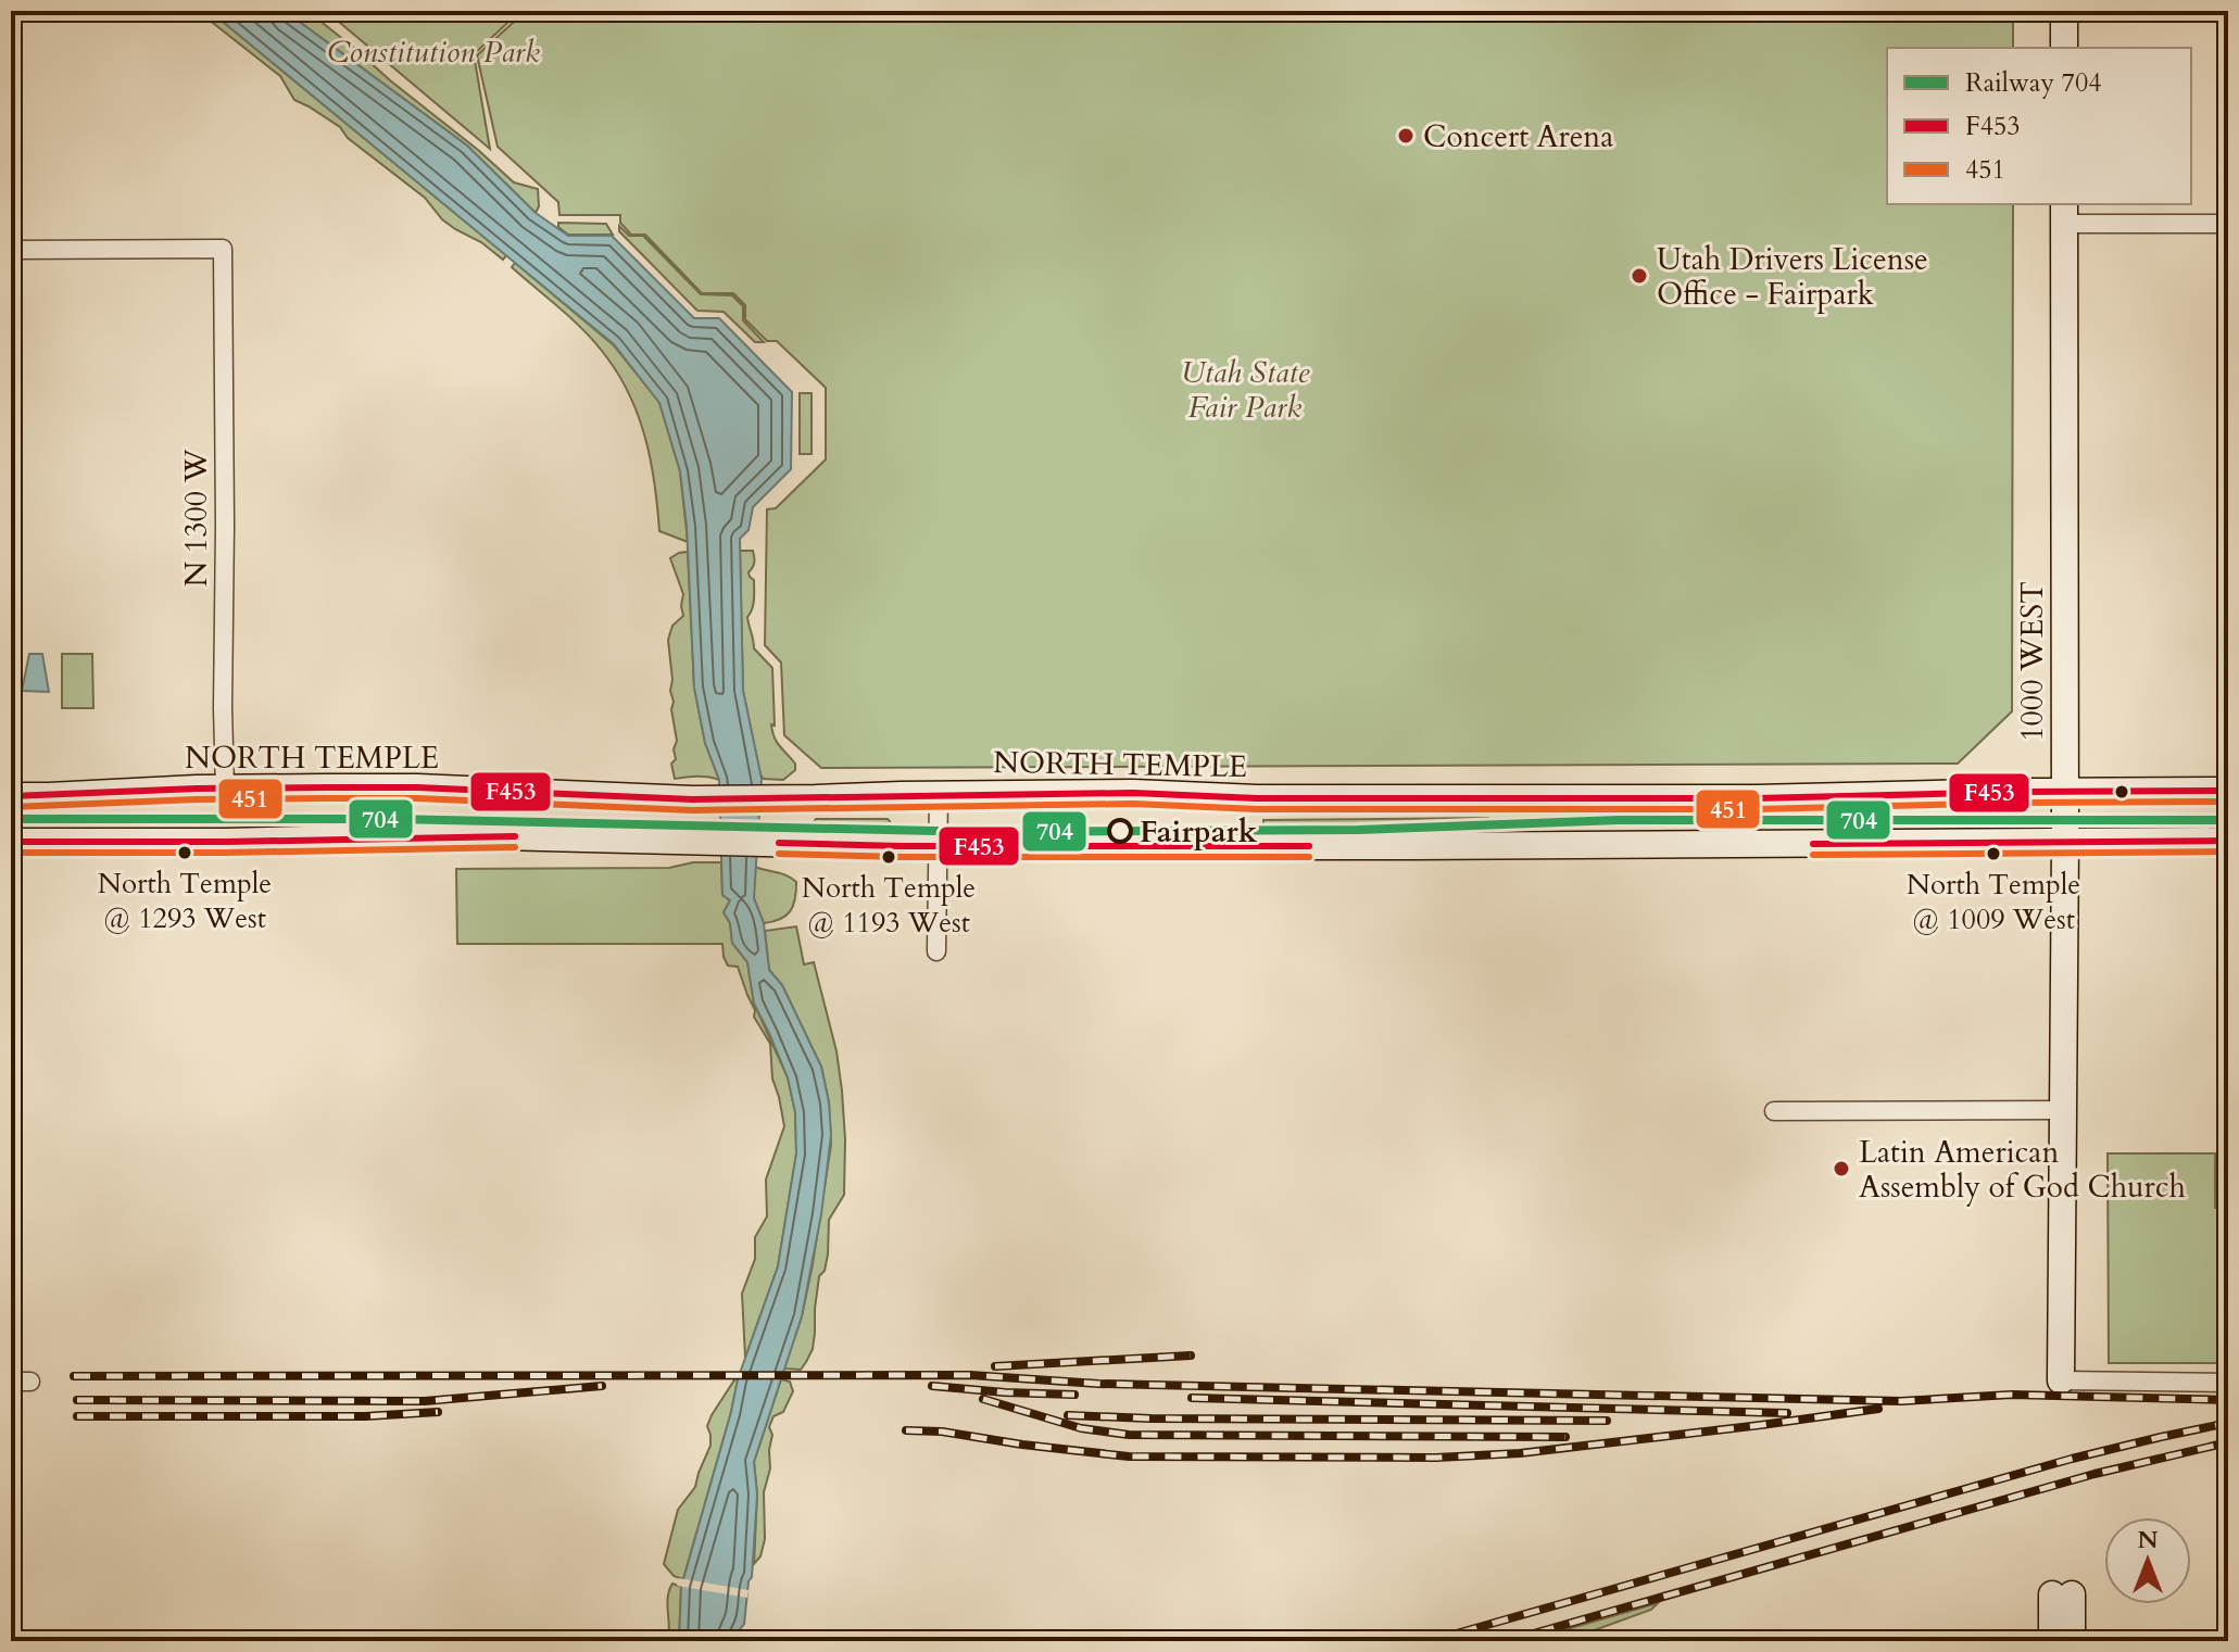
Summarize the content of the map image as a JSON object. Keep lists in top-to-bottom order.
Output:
{
  "streets": {
    "main road": ["1000 WEST", "NORTH TEMPLE"],
    "street": ["N 1300 W"]
  },
  "crossings": [
    ["N 1300 W", "NORTH TEMPLE"],
    ["1000 WEST", "NORTH TEMPLE"]
  ],
  "parks": ["Constitution Park", "Utah State Fair Park"],
  "places": [
    "Concert Arena",
    "Utah Drivers License Office - Fairpark",
    "Fairpark",
    "North Temple @ 1293 West",
    "North Temple @ 1009 West",
    "North Temple @ 1193 West",
    "Latin American Assembly of God Church"
  ],
  "lines": ["transit line F453", "transit line 451", "rail line 704"],
  "legend": ["Railway 704", "F453", "451"],
  "north": "top"
}
